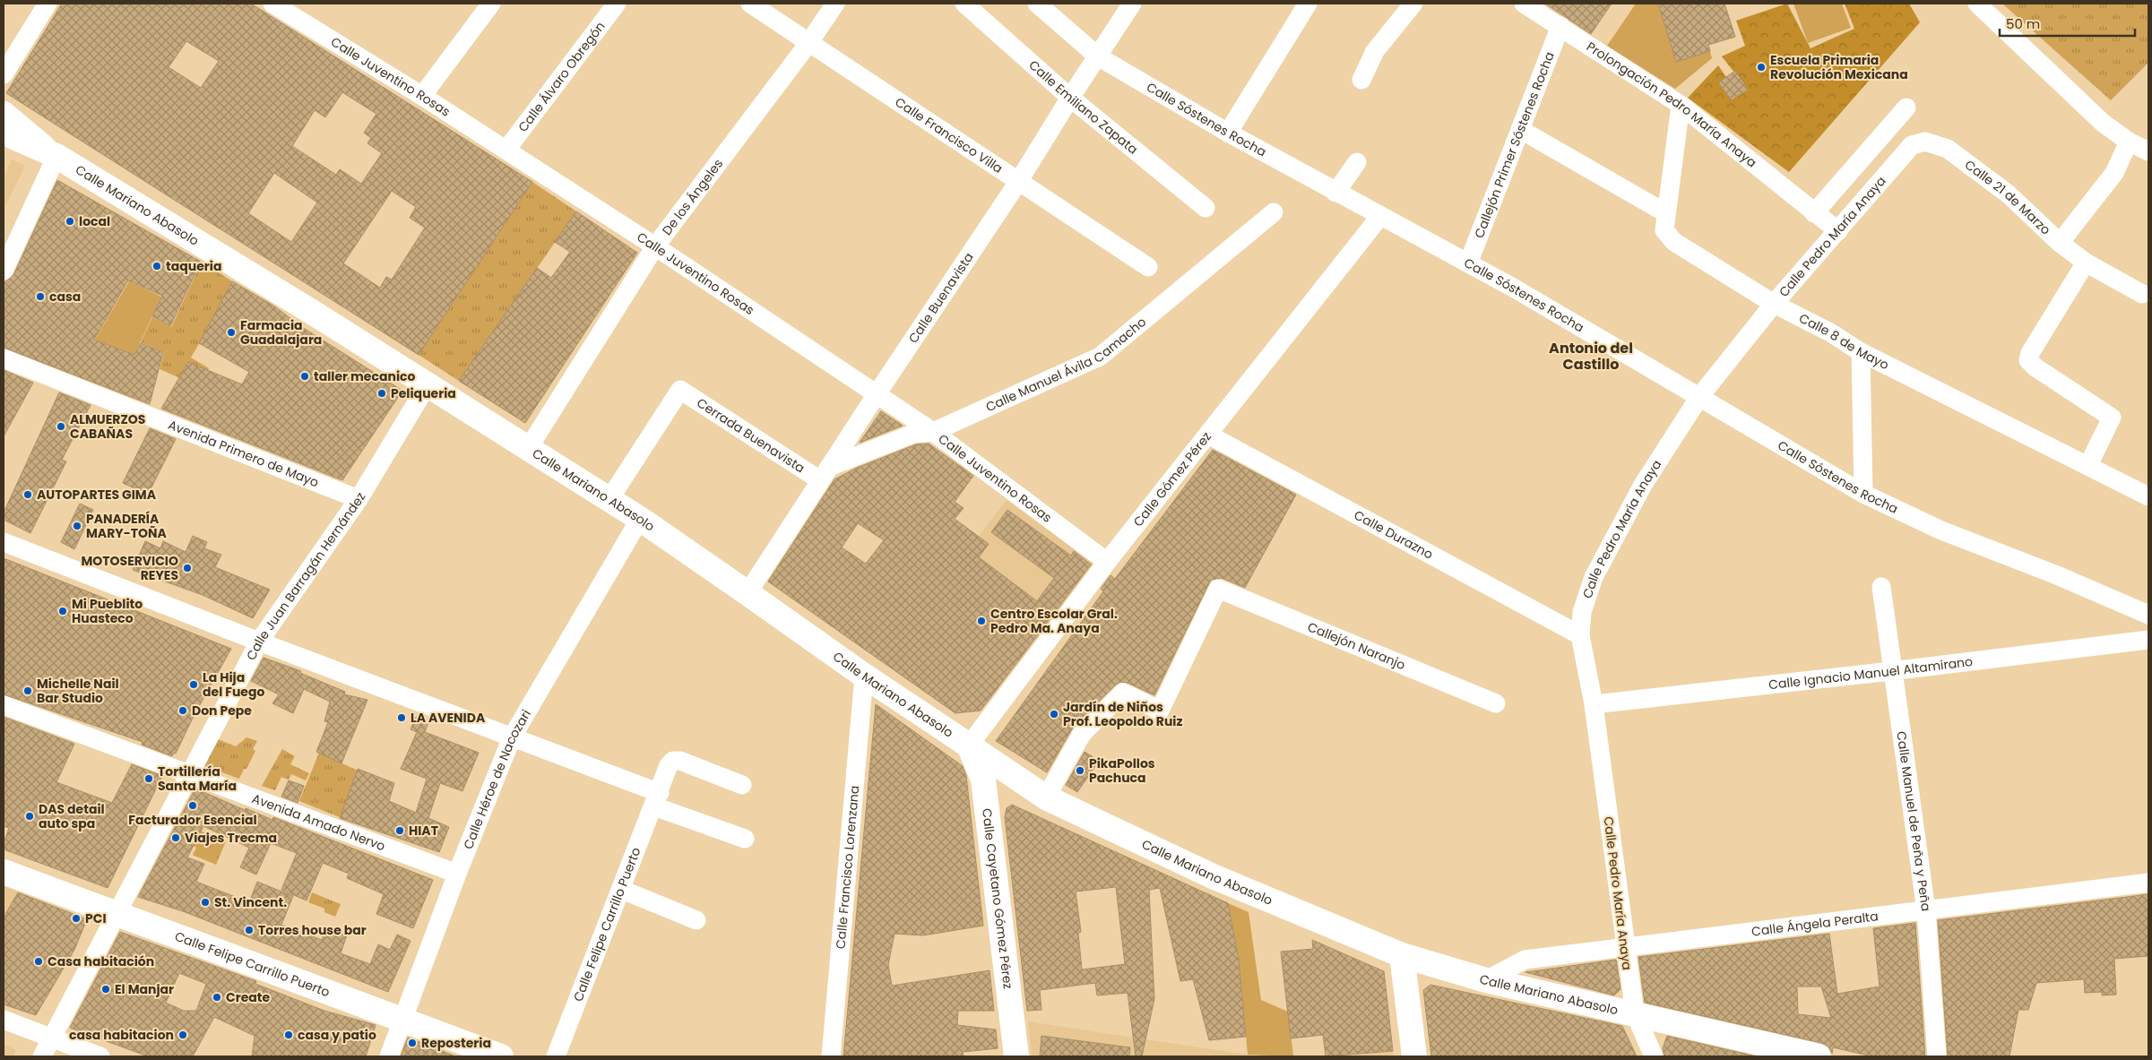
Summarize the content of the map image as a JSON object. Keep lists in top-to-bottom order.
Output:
{
  "streets": {
    "main road": ["Calle Mariano Abasolo", "Calle Cayetano Gómez Pérez", "Calle Felipe Carrillo Puerto"],
    "street": [
      "Calle Juventino Rosas",
      "Calle Álvaro Obregón",
      "Prolongación Pedro María Anaya",
      "Calle Emiliano Zapata",
      "Calle Sóstenes Rocha",
      "Calle Francisco Villa",
      "Callejón Primer Sóstenes Rocha",
      "De los Ángeles",
      "Calle 21 de Marzo",
      "Calle Pedro María Anaya",
      "Calle Buenavista",
      "Calle 8 de Mayo",
      "Calle Manuel Ávila Camacho",
      "Cerrada Buenavista",
      "Avenida Primero de Mayo",
      "Calle Gómez Pérez",
      "Calle Durazno",
      "Calle Juan Barragán Hernández",
      "Callejón Naranjo",
      "Calle Ignacio Manuel Altamirano",
      "Calle Héroe de Nacozari",
      "Avenida Amado Nervo",
      "Calle Manuel de Peña y Peña",
      "Calle Francisco Lorenzana",
      "Calle Ángela Peralta"
    ]
  },
  "crossings": [
    ["Calle Juventino Rosas", "Calle Álvaro Obregón"],
    ["Calle Juventino Rosas", "De los Ángeles"],
    ["Calle Juventino Rosas", "Calle Buenavista"],
    ["Calle Juventino Rosas", "Calle Manuel Ávila Camacho"],
    ["Calle Juventino Rosas", "Calle Gómez Pérez"],
    ["Prolongación Pedro María Anaya", "Callejón Primer Sóstenes Rocha"],
    ["Prolongación Pedro María Anaya", "Calle Pedro María Anaya"],
    ["Prolongación Pedro María Anaya", "Calle 8 de Mayo"],
    ["Calle Emiliano Zapata", "Calle Buenavista"],
    ["Calle Sóstenes Rocha", "Callejón Primer Sóstenes Rocha"],
    ["Calle Sóstenes Rocha", "Calle Pedro María Anaya"],
    ["Calle Sóstenes Rocha", "Calle Buenavista"],
    ["Calle Sóstenes Rocha", "Calle Gómez Pérez"],
    ["Calle Francisco Villa", "De los Ángeles"],
    ["Calle Francisco Villa", "Calle Buenavista"],
    ["De los Ángeles", "Calle Mariano Abasolo"],
    ["Calle 21 de Marzo", "Calle Pedro María Anaya"],
    ["Calle Mariano Abasolo", "Calle Pedro María Anaya"],
    ["Calle Mariano Abasolo", "Calle Buenavista"],
    ["Calle Mariano Abasolo", "Cerrada Buenavista"],
    ["Calle Mariano Abasolo", "Calle Gómez Pérez"],
    ["Calle Mariano Abasolo", "Calle Juan Barragán Hernández"],
    ["Calle Mariano Abasolo", "Callejón Naranjo"],
    ["Calle Mariano Abasolo", "Calle Héroe de Nacozari"],
    ["Calle Mariano Abasolo", "Calle Francisco Lorenzana"],
    ["Calle Mariano Abasolo", "Calle Cayetano Gómez Pérez"],
    ["Calle Mariano Abasolo", "Calle Ángela Peralta"],
    ["Calle Pedro María Anaya", "Calle 8 de Mayo"],
    ["Calle Pedro María Anaya", "Calle Durazno"],
    ["Calle Pedro María Anaya", "Calle Ignacio Manuel Altamirano"],
    ["Calle Pedro María Anaya", "Calle Ángela Peralta"],
    ["Calle Buenavista", "Calle Manuel Ávila Camacho"],
    ["Calle Buenavista", "Cerrada Buenavista"],
    ["Calle Manuel Ávila Camacho", "Cerrada Buenavista"],
    ["Avenida Primero de Mayo", "Calle Juan Barragán Hernández"],
    ["Calle Gómez Pérez", "Calle Durazno"],
    ["Calle Gómez Pérez", "Calle Cayetano Gómez Pérez"],
    ["Calle Juan Barragán Hernández", "Avenida Amado Nervo"],
    ["Calle Juan Barragán Hernández", "Calle Felipe Carrillo Puerto"],
    ["Calle Ignacio Manuel Altamirano", "Calle Manuel de Peña y Peña"],
    ["Calle Héroe de Nacozari", "Avenida Amado Nervo"],
    ["Calle Héroe de Nacozari", "Calle Felipe Carrillo Puerto"],
    ["Calle Manuel de Peña y Peña", "Calle Ángela Peralta"]
  ],
  "districts": ["Antonio del Castillo"],
  "places": [
    "Escuela Primaria Revolución Mexicana",
    "local",
    "taqueria",
    "casa",
    "Farmacia Guadalajara",
    "taller mecanico",
    "Peliqueria",
    "ALMUERZOS CABAÑAS",
    "AUTOPARTES GIMA",
    "PANADERÍA MARY-TOÑA",
    "MOTOSERVICIO REYES",
    "Mi Pueblito Huasteco",
    "Centro Escolar Gral. Pedro Ma. Anaya",
    "La Hija del Fuego",
    "Michelle Nail Bar Studio",
    "Don Pepe",
    "Jardín de Niños Prof. Leopoldo Ruiz",
    "LA AVENIDA",
    "PikaPollos Pachuca",
    "Tortillería Santa María",
    "Facturador Esencial",
    "DAS detail auto spa",
    "HIAT",
    "Viajes Trecma",
    "St. Vincent.",
    "PCI",
    "Torres house bar",
    "Casa habitación",
    "El Manjar",
    "Create",
    "casa habitacion",
    "casa y patio",
    "Reposteria"
  ],
  "scale_bar": "50 m"
}
